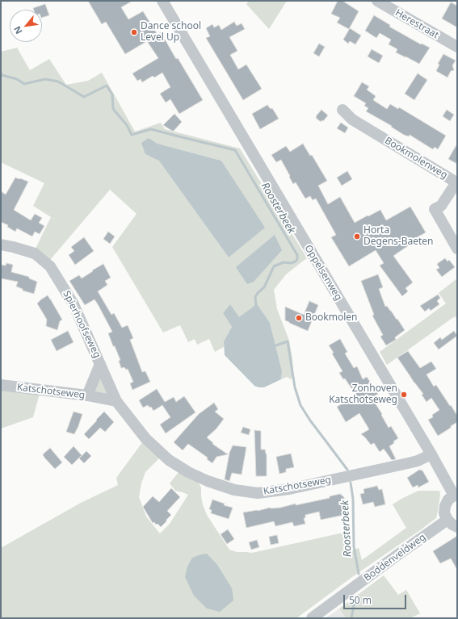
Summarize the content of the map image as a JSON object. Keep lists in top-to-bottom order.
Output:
{
  "streets": {
    "street": [
      "Herestraat",
      "Bookmolenweg",
      "Oppelsenweg",
      "Spierhoofseweg",
      "Katschotseweg",
      "Boddenveldweg"
    ]
  },
  "crossings": [
    ["Oppelsenweg", "Katschotseweg"],
    ["Spierhoofseweg", "Katschotseweg"]
  ],
  "water": ["Roosterbeek"],
  "places": [
    "Dance school Level Up",
    "Horta Degens-Baeten",
    "Bookmolen",
    "Zonhoven Katschotseweg"
  ],
  "scale_bar": "50 m",
  "north": "bottom left"
}
